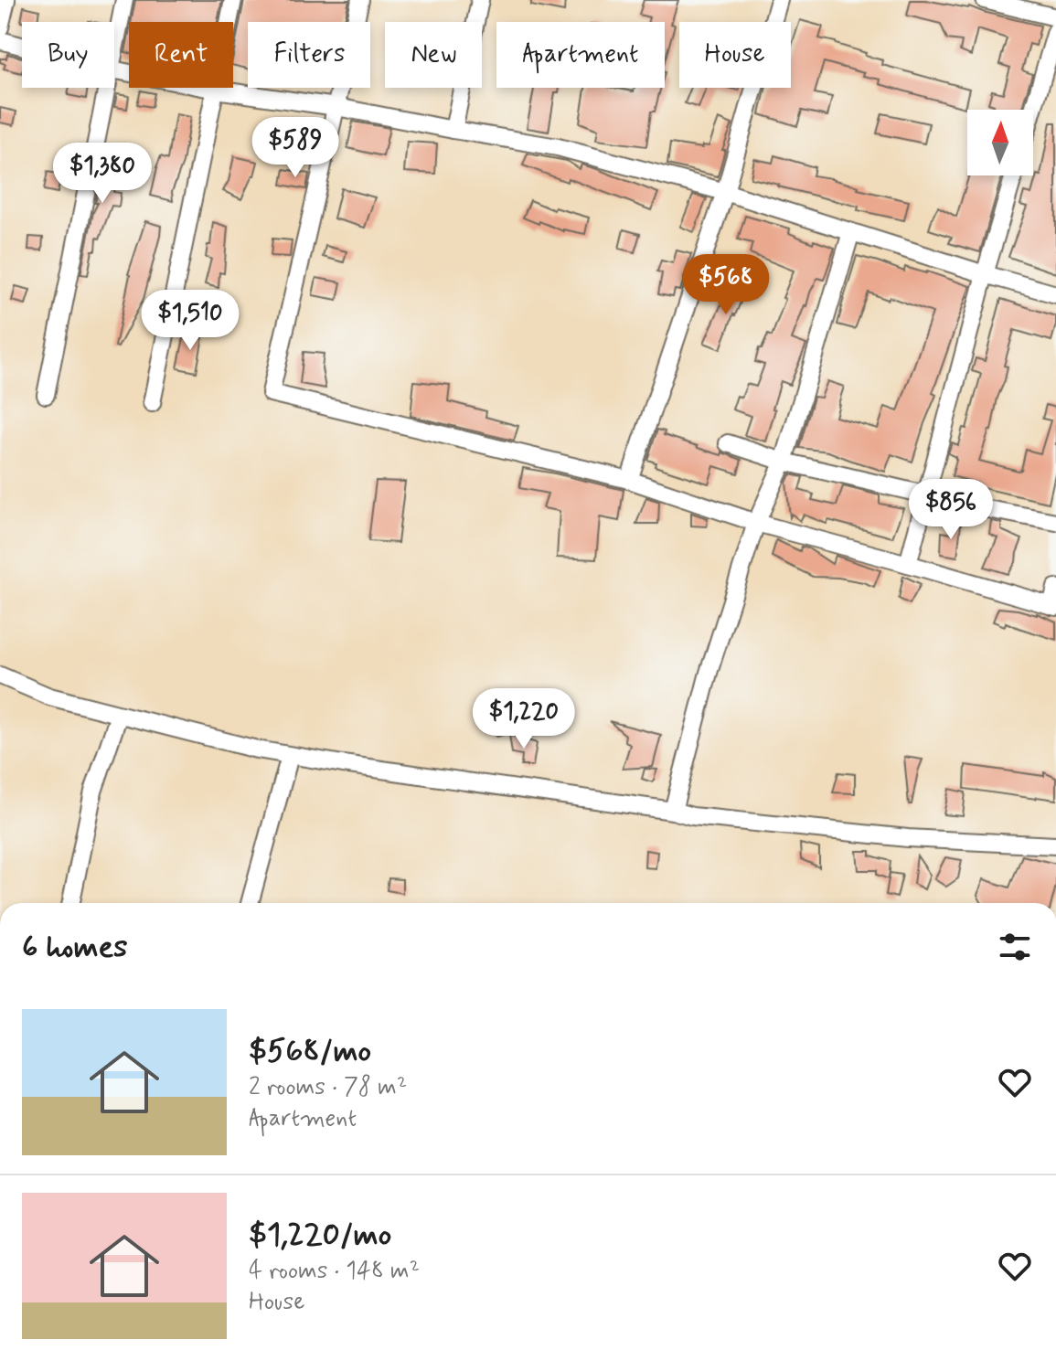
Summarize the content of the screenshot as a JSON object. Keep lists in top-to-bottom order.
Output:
{
  "north": "top",
  "page": {
    "chip": [
      "Buy",
      "Rent",
      "Filters",
      "New",
      "Apartment",
      "House"
    ],
    "price": [
      "$589",
      "$1,380",
      "$568",
      "$1,510",
      "$856",
      "$1,220"
    ],
    "heading": "6 homes",
    "list": [
      {
        "name": "$568/mo",
        "note": "2 rooms · 78 m² · Apartment"
      },
      {
        "name": "$1,220/mo",
        "note": "4 rooms · 148 m² · House"
      }
    ]
  }
}
